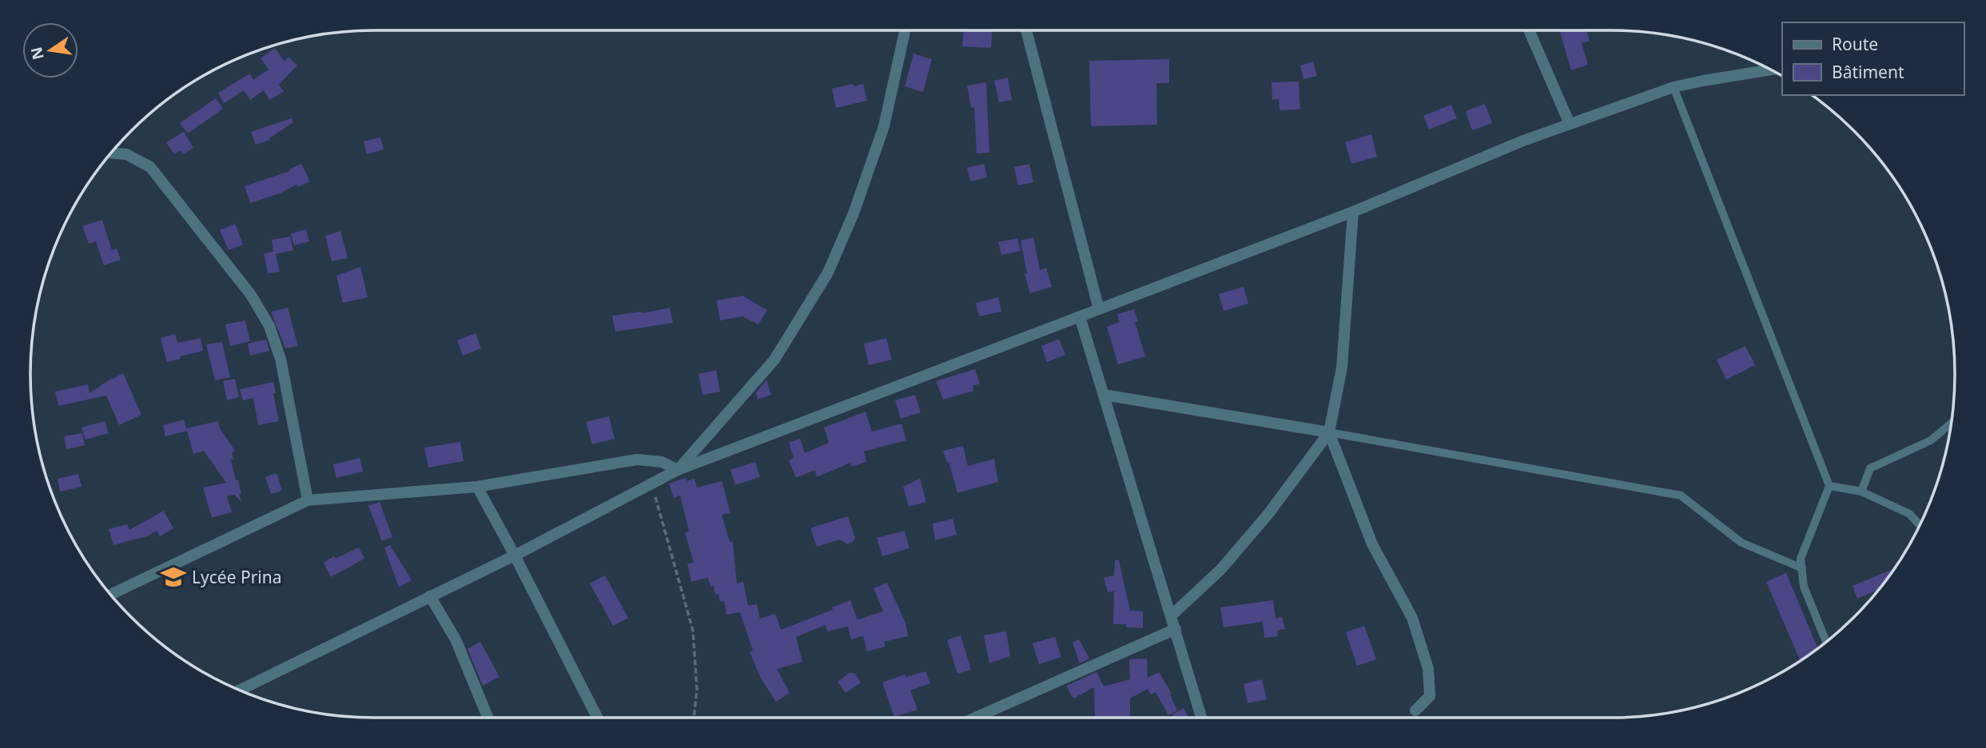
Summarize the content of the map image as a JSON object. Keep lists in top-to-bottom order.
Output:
{
  "places": {
    "school or university": ["Lycée Prina"]
  },
  "legend": ["Route", "Bâtiment"],
  "north": "left"
}
